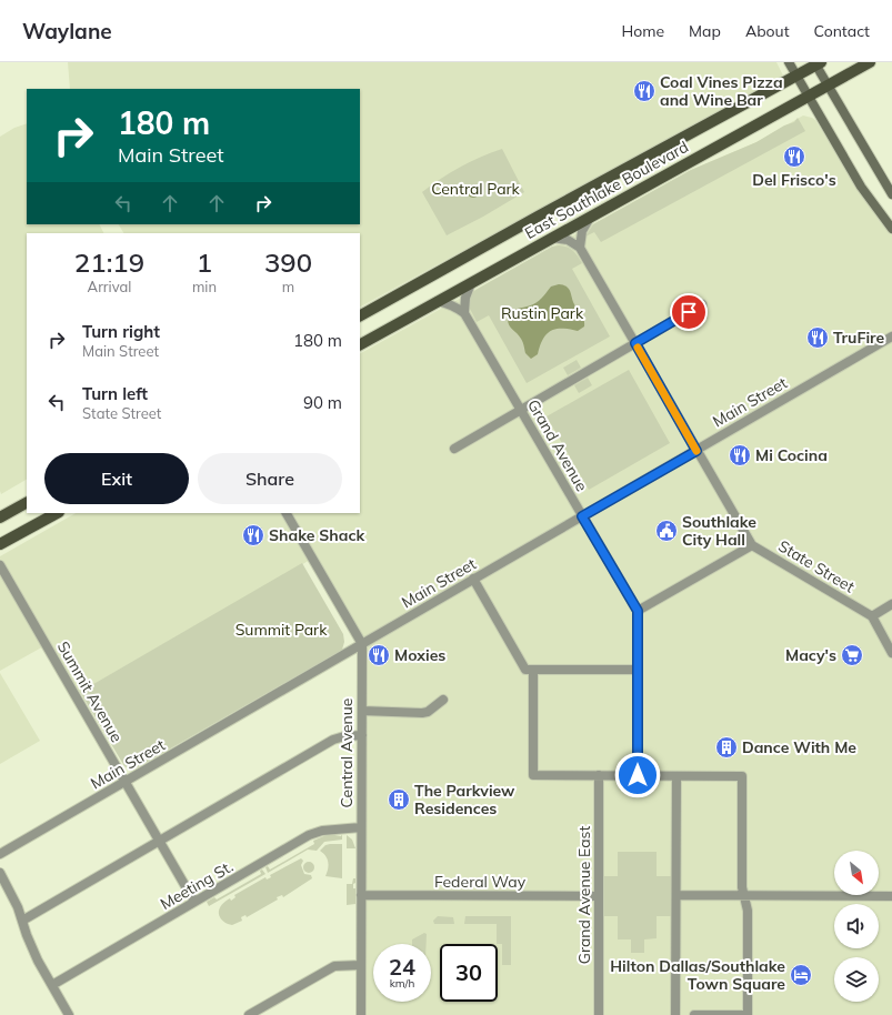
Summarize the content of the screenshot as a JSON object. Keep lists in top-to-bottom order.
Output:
{
  "streets": {
    "main road": ["East Southlake Boulevard"],
    "street": [
      "Main Street",
      "Grand Avenue",
      "State Street",
      "Summit Avenue",
      "Central Avenue",
      "Federal Way",
      "Meeting St.",
      "Grand Avenue East"
    ]
  },
  "crossings": [
    ["Main Street", "Grand Avenue"],
    ["Main Street", "State Street"],
    ["Main Street", "Summit Avenue"],
    ["Main Street", "Central Avenue"],
    ["Summit Avenue", "Meeting St."],
    ["Central Avenue", "Federal Way"],
    ["Central Avenue", "Meeting St."],
    ["Federal Way", "Grand Avenue East"]
  ],
  "parks": ["Central Park", "Rustin Park", "Summit Park"],
  "places": {
    "restaurant": [
      "Coal Vines Pizza and Wine Bar",
      "Del Frisco's",
      "TruFire",
      "Mi Cocina",
      "Shake Shack",
      "Moxies"
    ],
    "public building": ["Southlake City Hall"],
    "supermarket": ["Macy's"],
    "building": ["Dance With Me", "The Parkview Residences"],
    "hotel": ["Hilton Dallas/Southlake Town Square"]
  },
  "north": "bottom right",
  "page": {
    "header": "Waylane",
    "nav": [
      "Home",
      "Map",
      "About",
      "Contact"
    ],
    "turn": ["180 m", "Main Street"],
    "eta": [
      "21:19",
      "Arrival",
      "1",
      "min",
      "390",
      "m"
    ],
    "list": [
      {
        "name": "Turn right",
        "note": "Main Street",
        "value": "180 m"
      },
      {
        "name": "Turn left",
        "note": "State Street",
        "value": "90 m"
      }
    ],
    "buttons": ["Exit", "Share"],
    "speed": "24 km/h",
    "limit": "30"
  }
}
